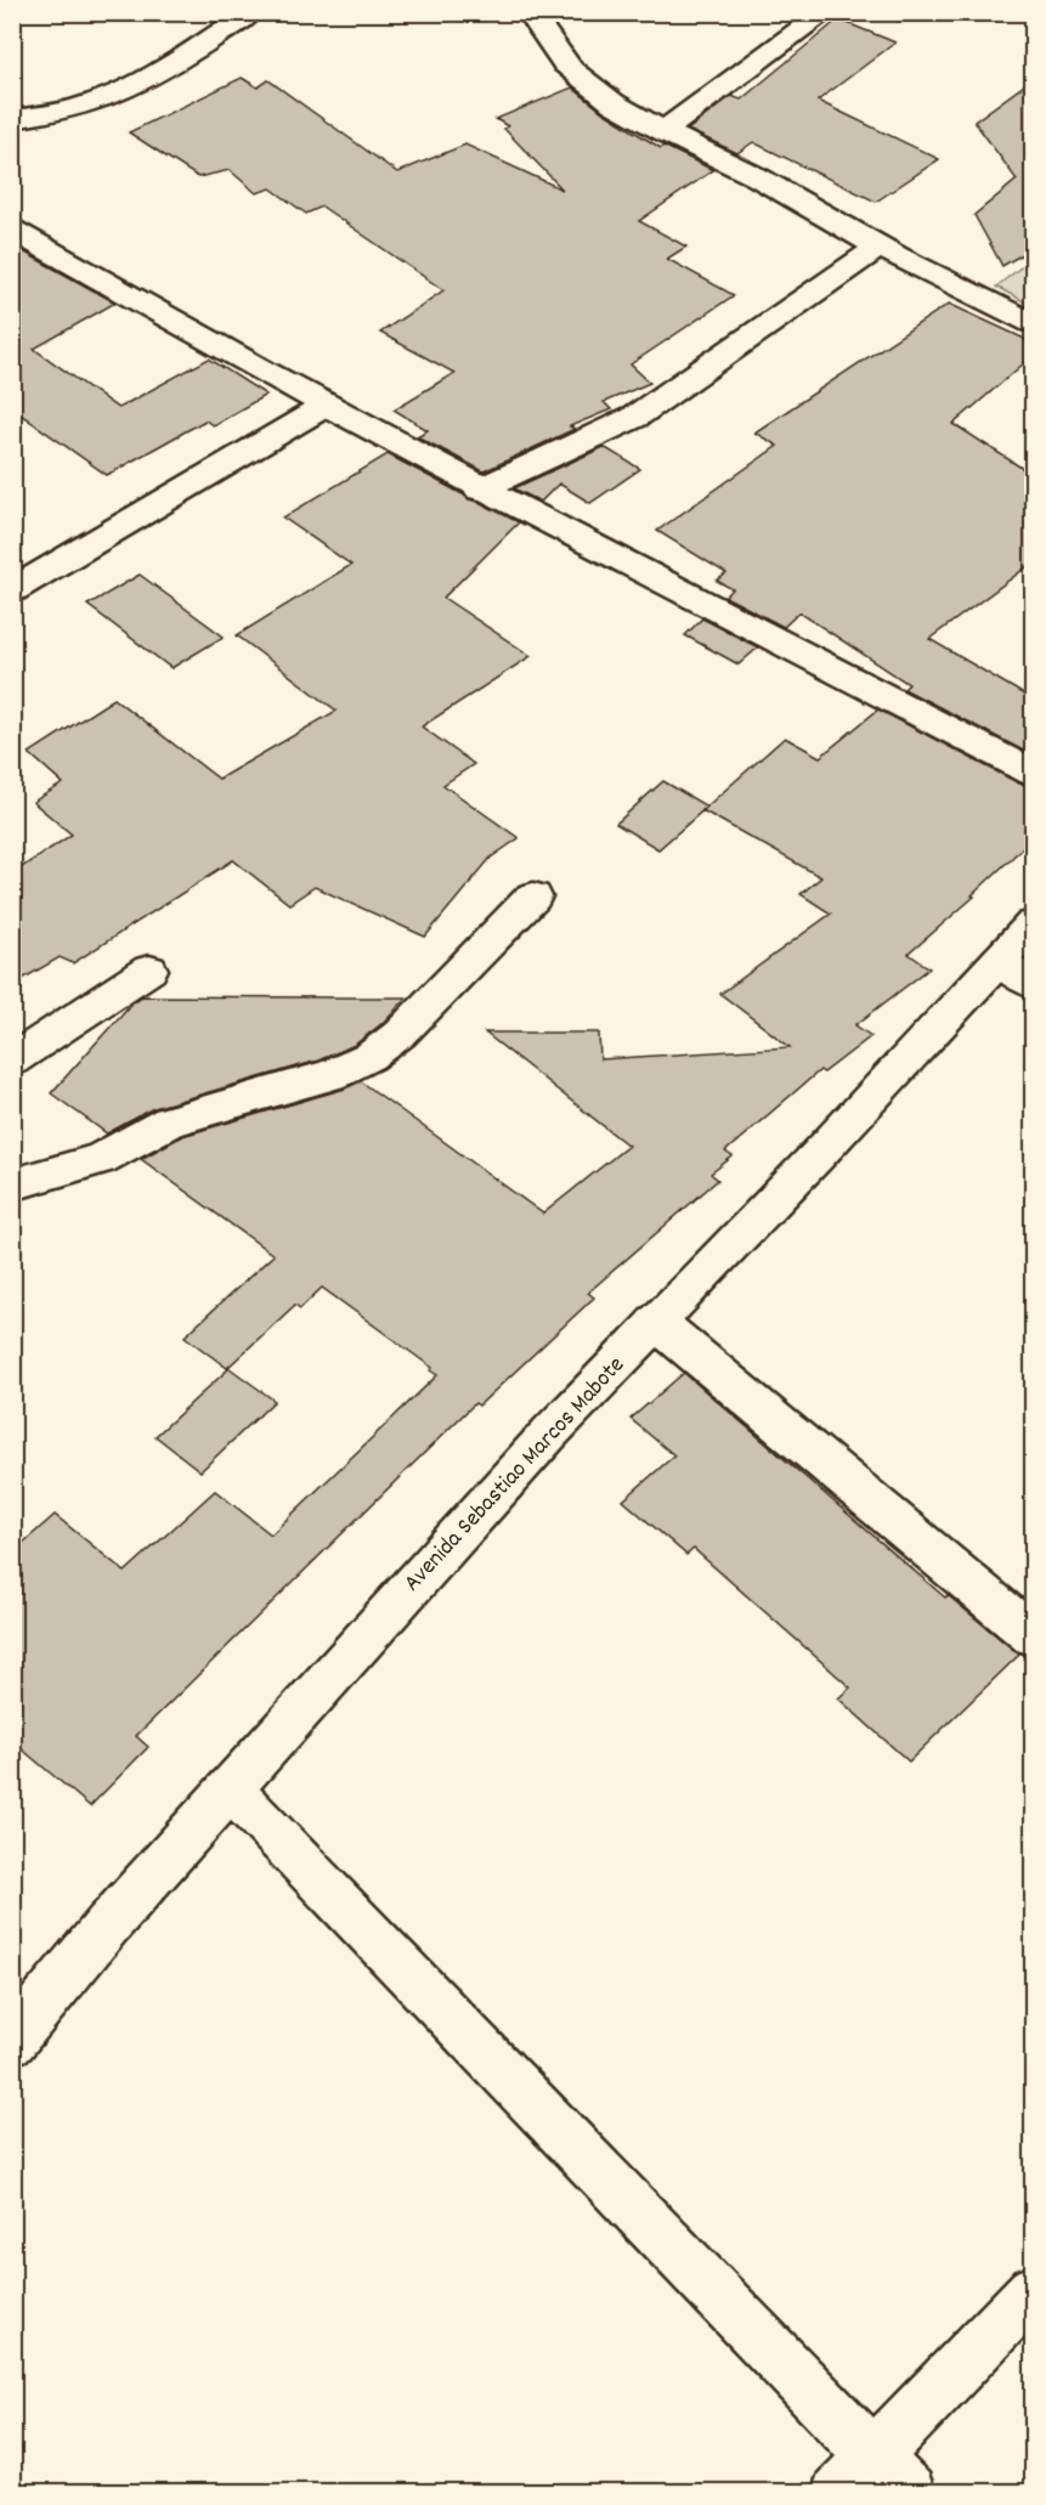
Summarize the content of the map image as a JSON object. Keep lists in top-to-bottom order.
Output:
{
  "streets": {
    "street": ["Avenida Sebastiao Marcos Mabote"]
  }
}
